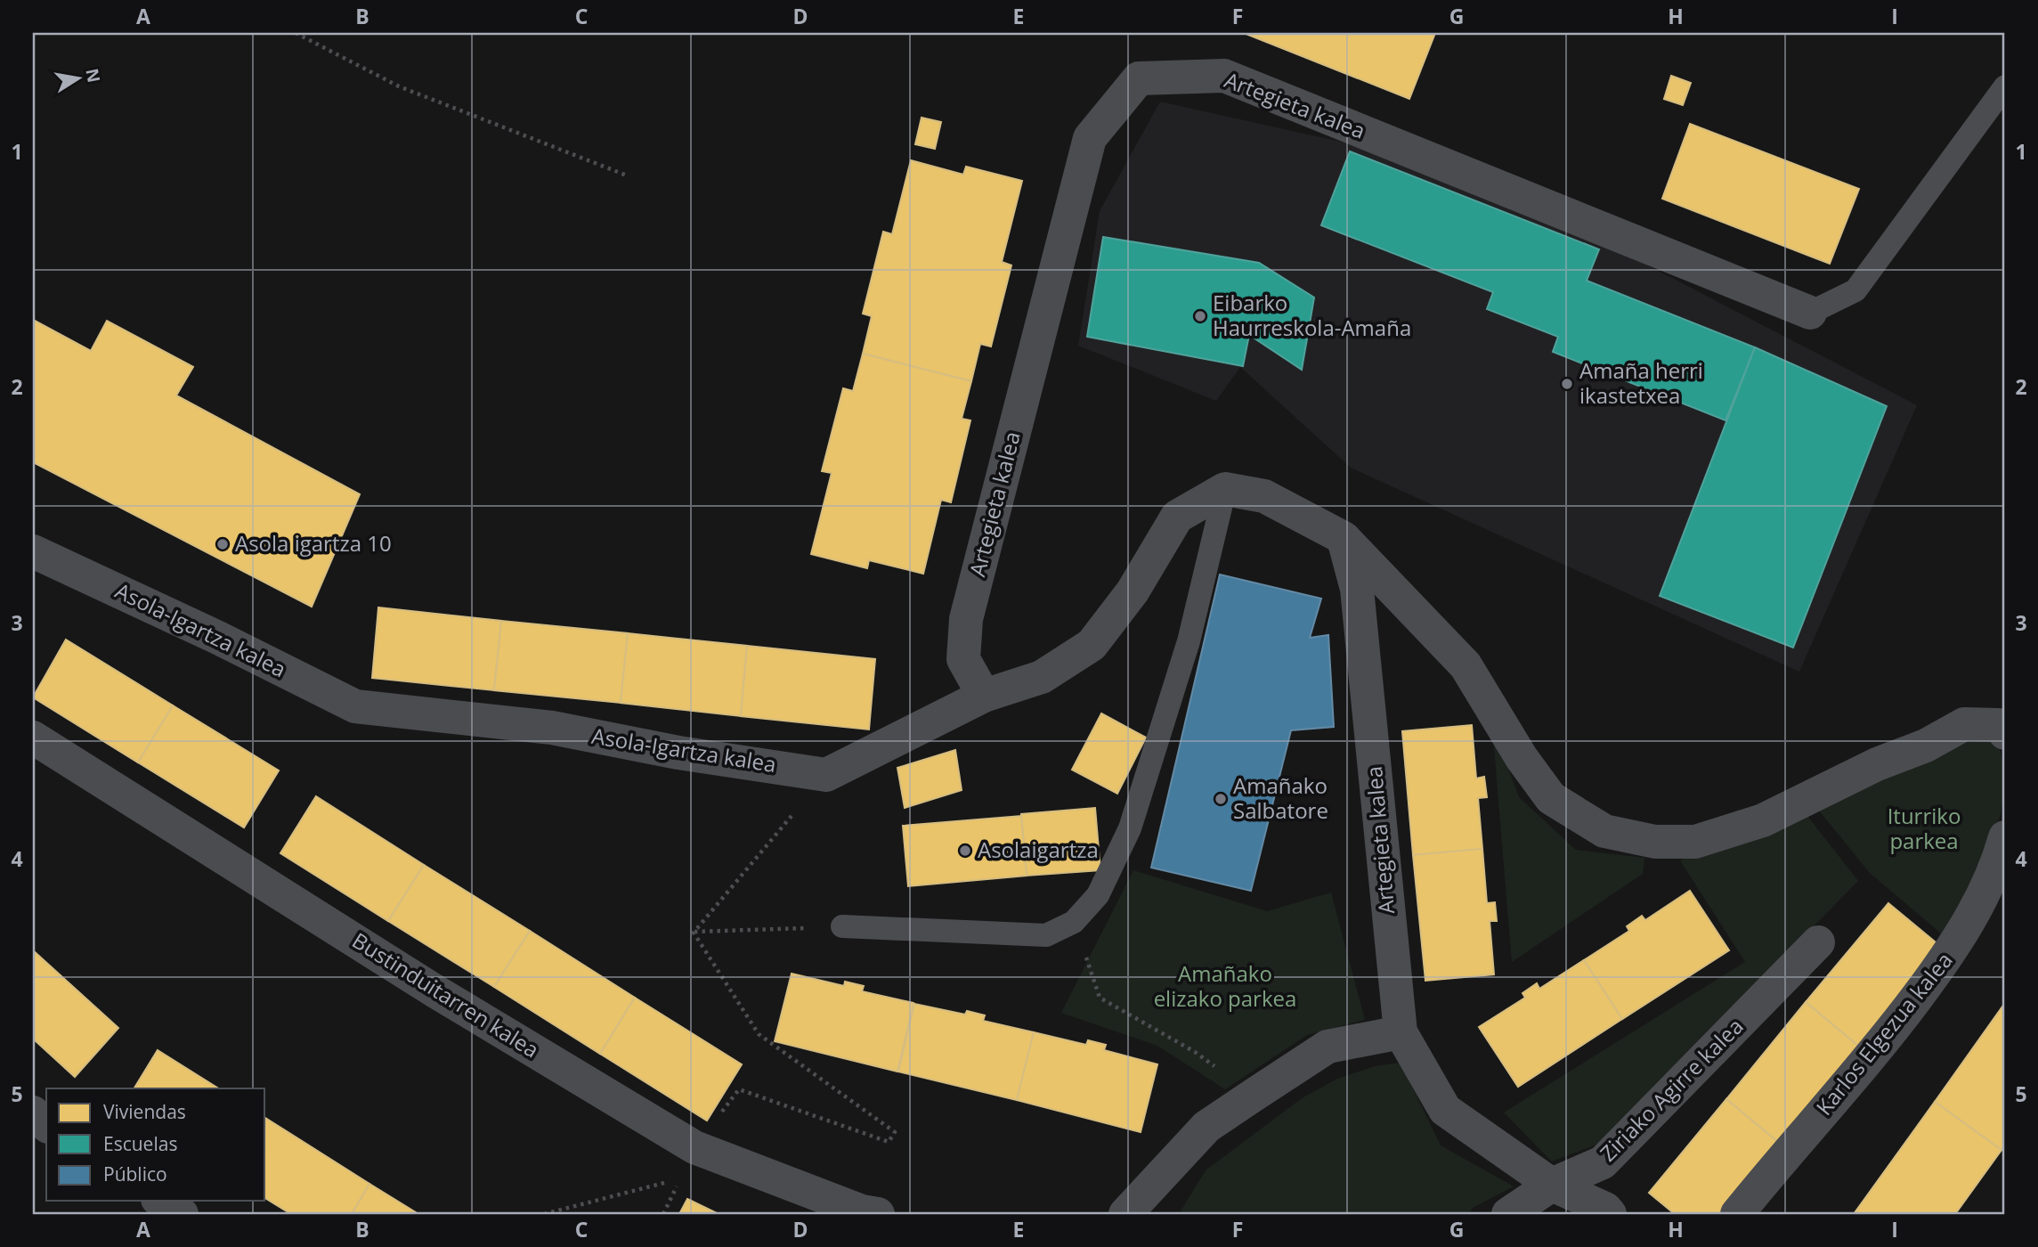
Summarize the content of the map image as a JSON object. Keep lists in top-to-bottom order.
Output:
{
  "streets": {
    "street": [
      "Artegieta kalea",
      "Asola-Igartza kalea",
      "Bustinduitarren kalea",
      "Karlos Elgezua kalea",
      "Ziriako Agirre kalea"
    ]
  },
  "parks": ["Iturriko parkea", "Amañako elizako parkea"],
  "places": [
    "Eibarko Haurreskola-Amaña",
    "Amaña herri ikastetxea",
    "Asola igartza 10",
    "Amañako Salbatore",
    "Asolaigartza"
  ],
  "legend": ["Viviendas", "Escuelas", "Público"],
  "north": "right",
  "grid": {
    "columns": [
      "A",
      "B",
      "C",
      "D",
      "E",
      "F",
      "G",
      "H",
      "I"
    ],
    "rows": [
      "1",
      "2",
      "3",
      "4",
      "5"
    ]
  }
}
